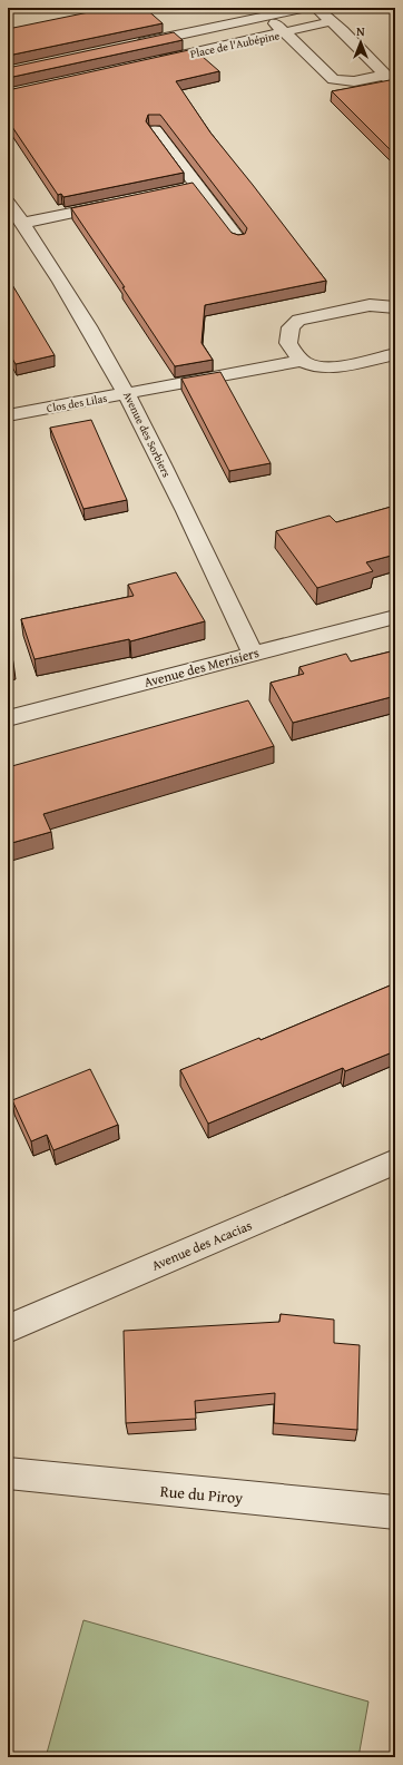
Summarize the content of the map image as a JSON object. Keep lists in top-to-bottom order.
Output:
{
  "streets": {
    "street": [
      "Place de l'Aubépine",
      "Clos des Lilas",
      "Avenue des Sorbiers",
      "Avenue des Merisiers",
      "Avenue des Acacias",
      "Rue du Piroy"
    ]
  },
  "crossings": [
    ["Clos des Lilas", "Avenue des Sorbiers"],
    ["Avenue des Sorbiers", "Avenue des Merisiers"]
  ],
  "north": "top"
}
